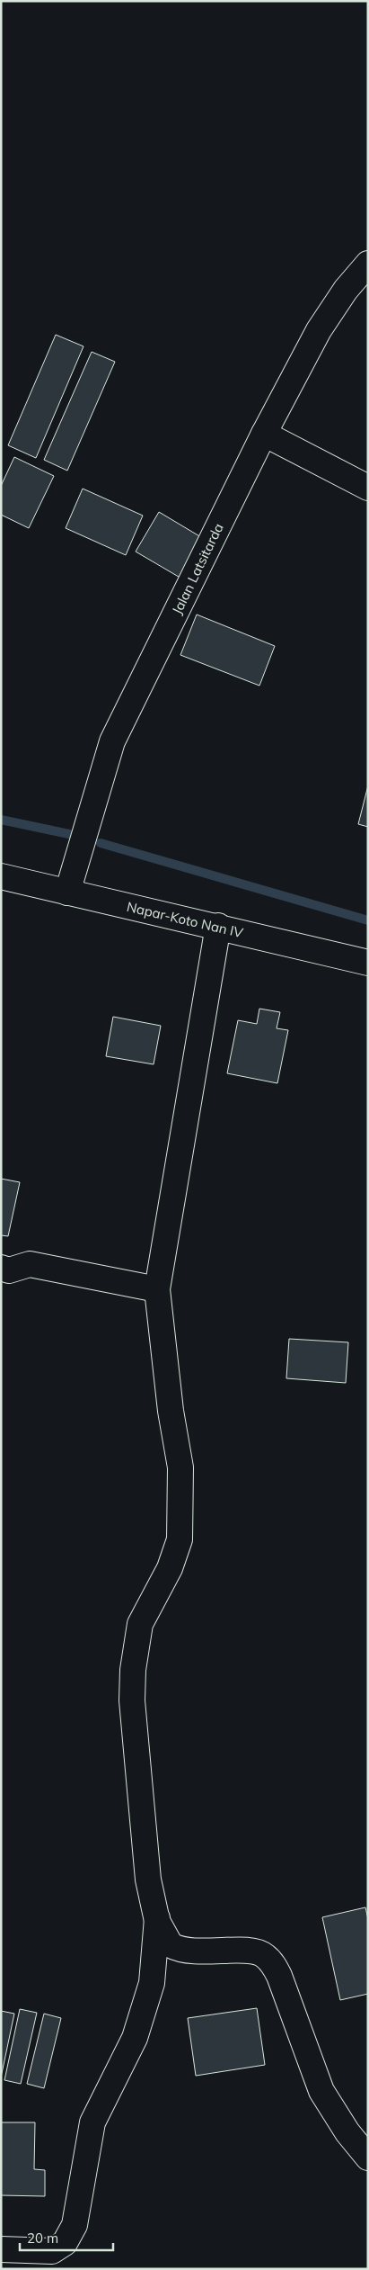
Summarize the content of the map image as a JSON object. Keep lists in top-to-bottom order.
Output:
{
  "streets": {
    "street": ["Jalan Latsitarda", "Napar-Koto Nan IV"]
  },
  "crossings": [
    ["Jalan Latsitarda", "Napar-Koto Nan IV"]
  ],
  "scale_bar": "20 m"
}
